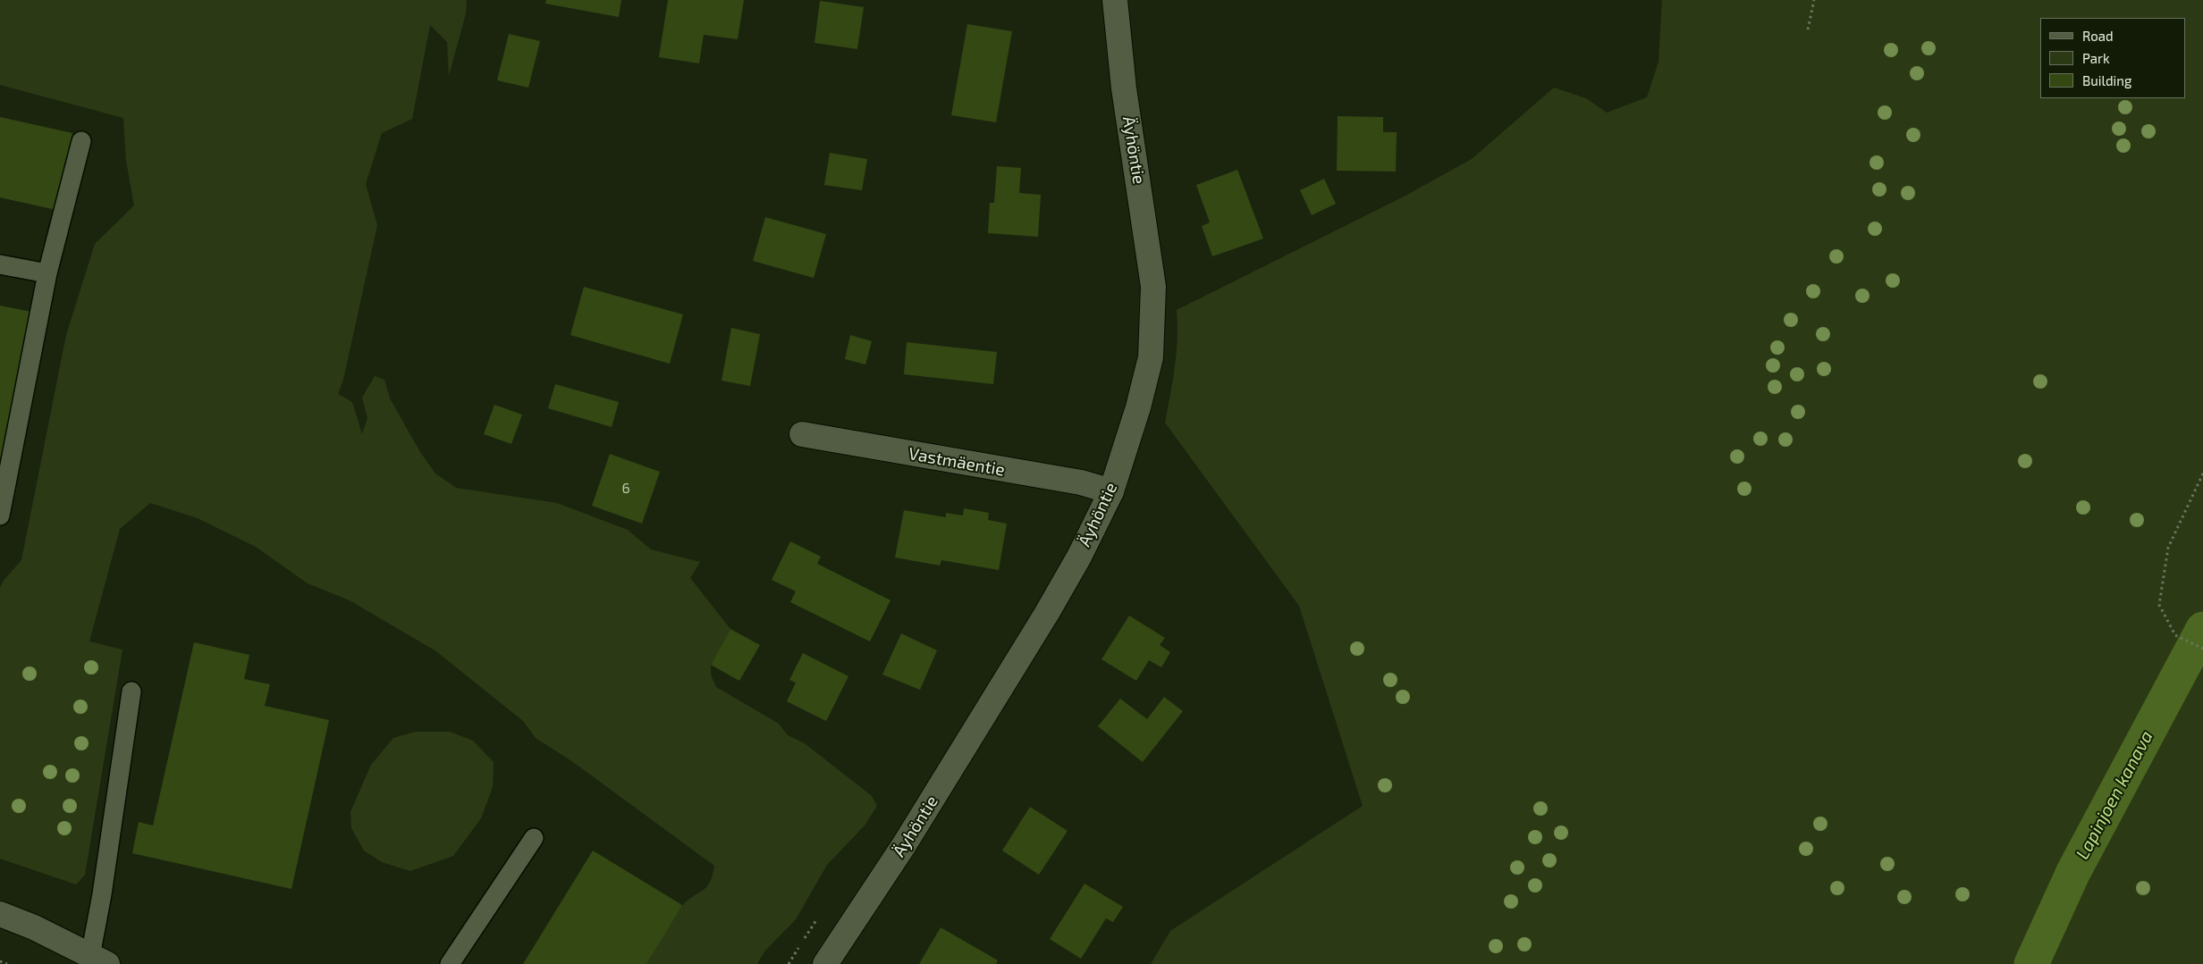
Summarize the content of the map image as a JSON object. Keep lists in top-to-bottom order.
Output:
{
  "streets": {
    "main road": ["Äyhöntie", "Vastmäentie"]
  },
  "crossings": [
    ["Äyhöntie", "Vastmäentie"]
  ],
  "water": ["Lapinjoen kanava"],
  "house_numbers": ["6"],
  "legend": ["Road", "Park", "Building"]
}
